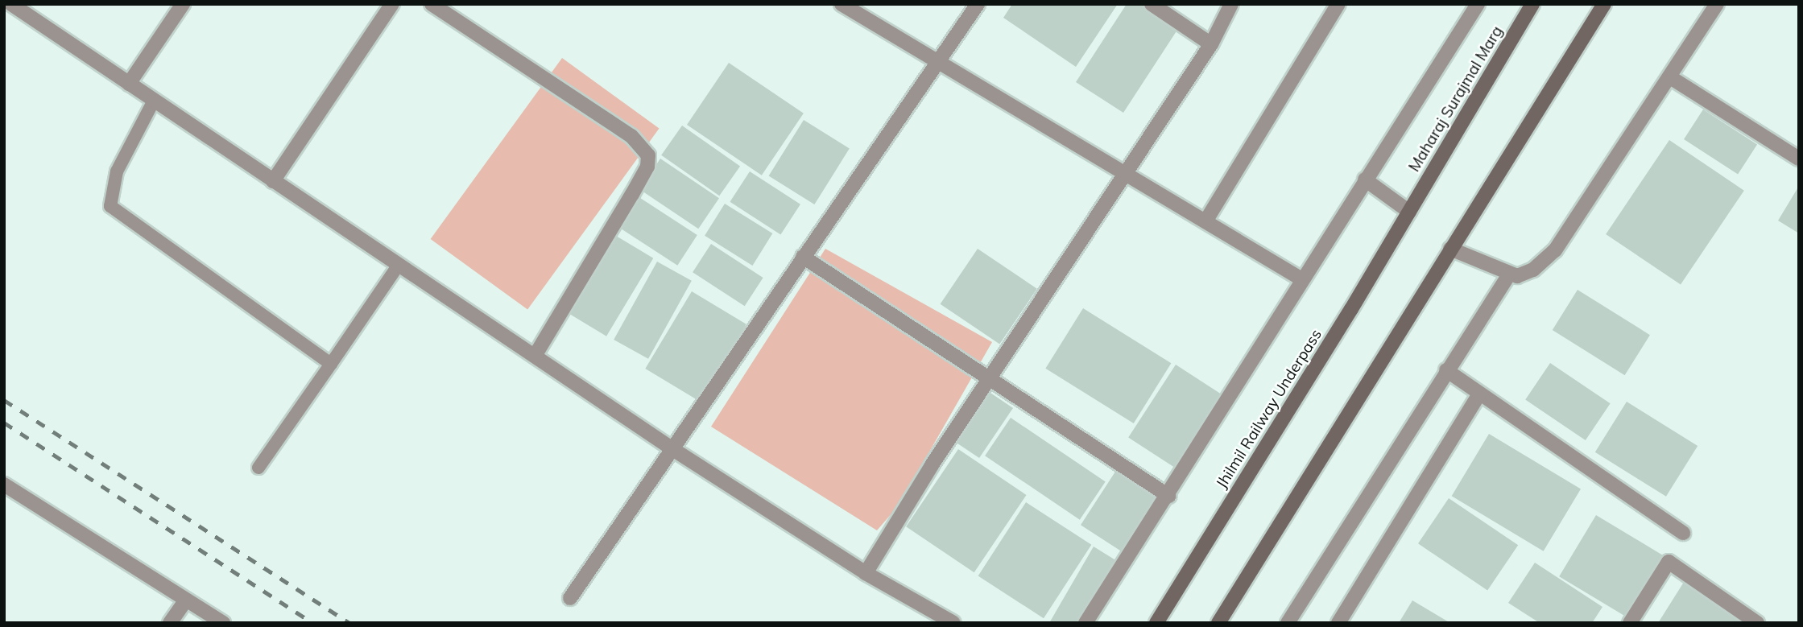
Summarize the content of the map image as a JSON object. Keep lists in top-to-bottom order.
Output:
{
  "streets": {
    "main road": ["Maharaj Surajmal Marg", "Jhilmil Railway Underpass"]
  },
  "crossings": [
    ["Maharaj Surajmal Marg", "Jhilmil Railway Underpass"]
  ]
}
